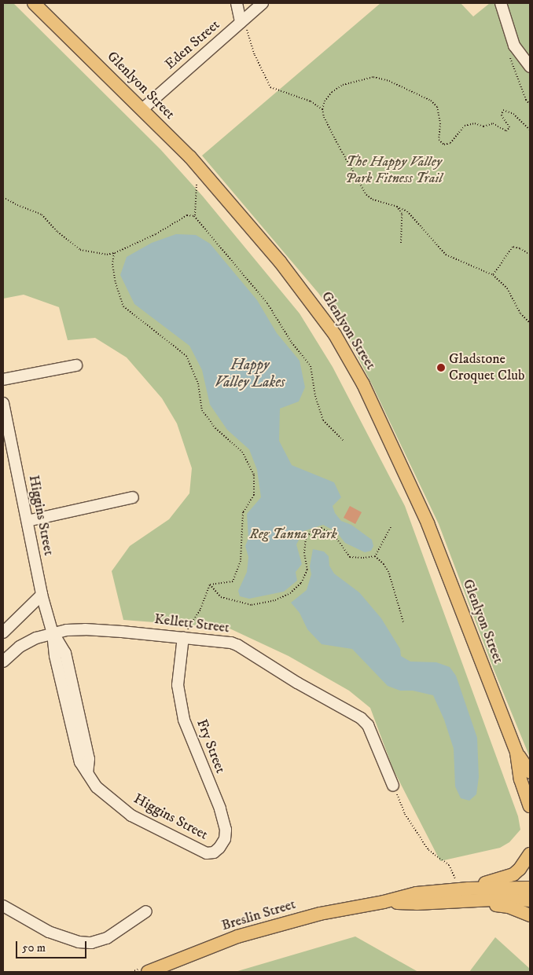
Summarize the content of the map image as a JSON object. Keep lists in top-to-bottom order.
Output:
{
  "streets": {
    "main road": ["Glenlyon Street", "Breslin Street"],
    "street": [
      "Eden Street",
      "Higgins Street",
      "Kellett Street",
      "Fry Street"
    ]
  },
  "crossings": [
    ["Eden Street", "Glenlyon Street"],
    ["Higgins Street", "Kellett Street"],
    ["Higgins Street", "Fry Street"],
    ["Kellett Street", "Fry Street"]
  ],
  "water": ["Happy Valley Lakes"],
  "parks": ["The Happy Valley Park Fitness Trail", "Reg Tanna Park"],
  "places": ["Gladstone Croquet Club"],
  "scale_bar": "50 m"
}
